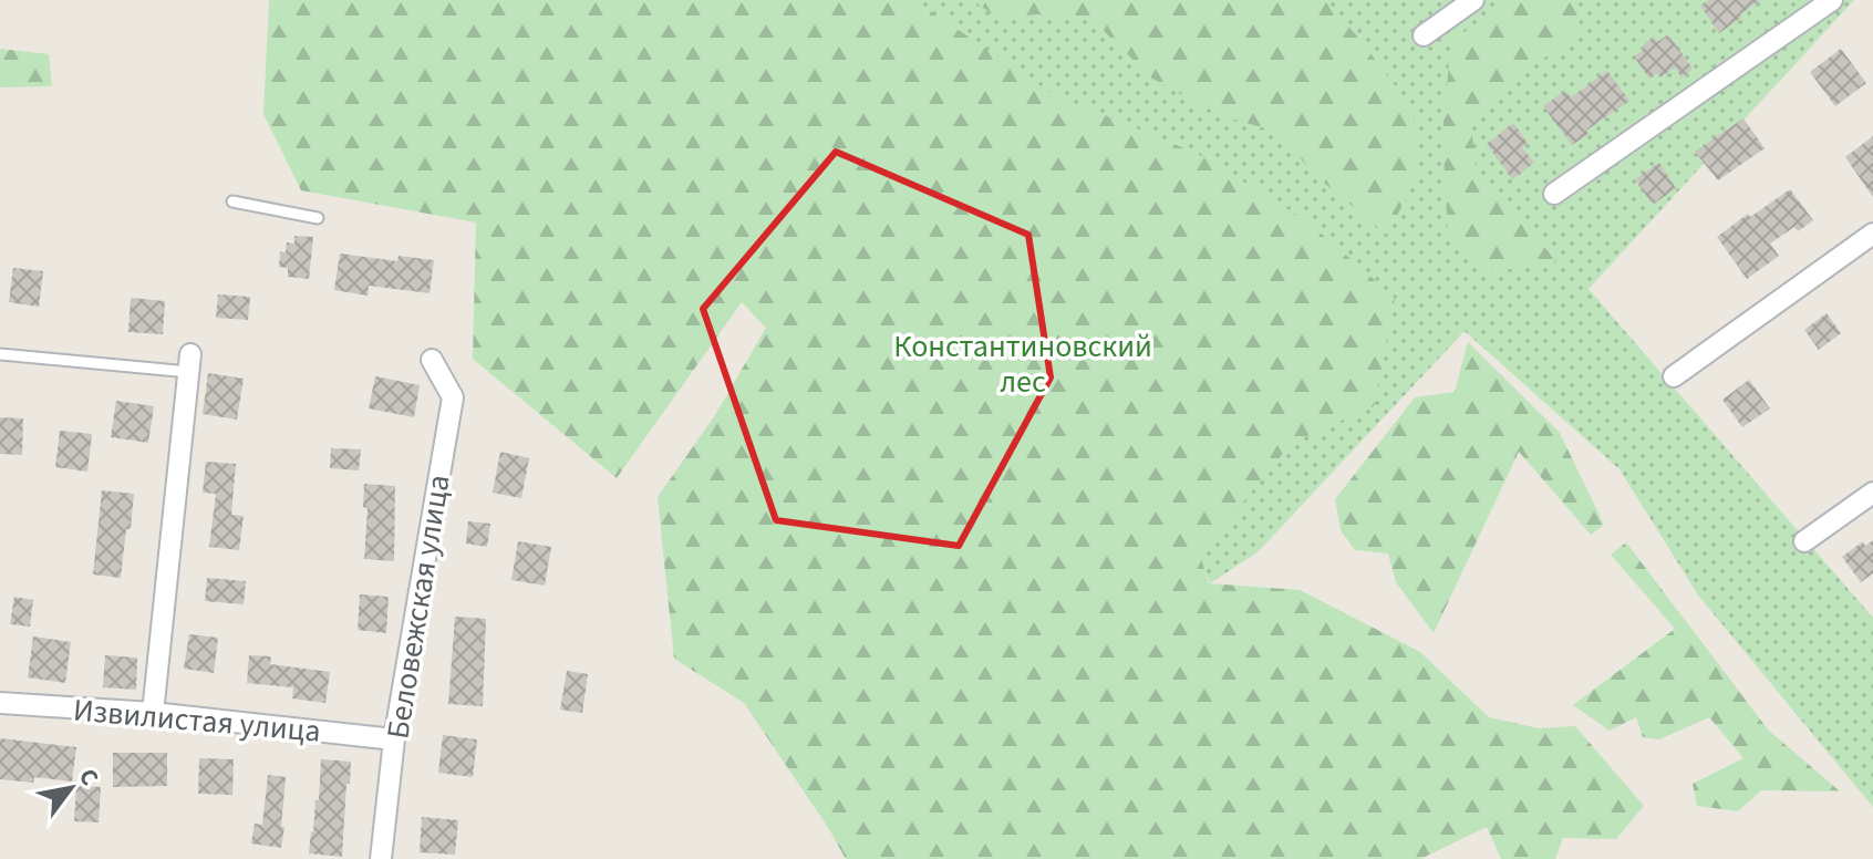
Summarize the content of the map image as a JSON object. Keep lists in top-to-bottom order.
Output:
{
  "streets": {
    "street": ["Беловежская улица", "Извилистая улица"]
  },
  "crossings": [
    ["Беловежская улица", "Извилистая улица"]
  ],
  "parks": ["Константиновский лес"],
  "north": "top right"
}
